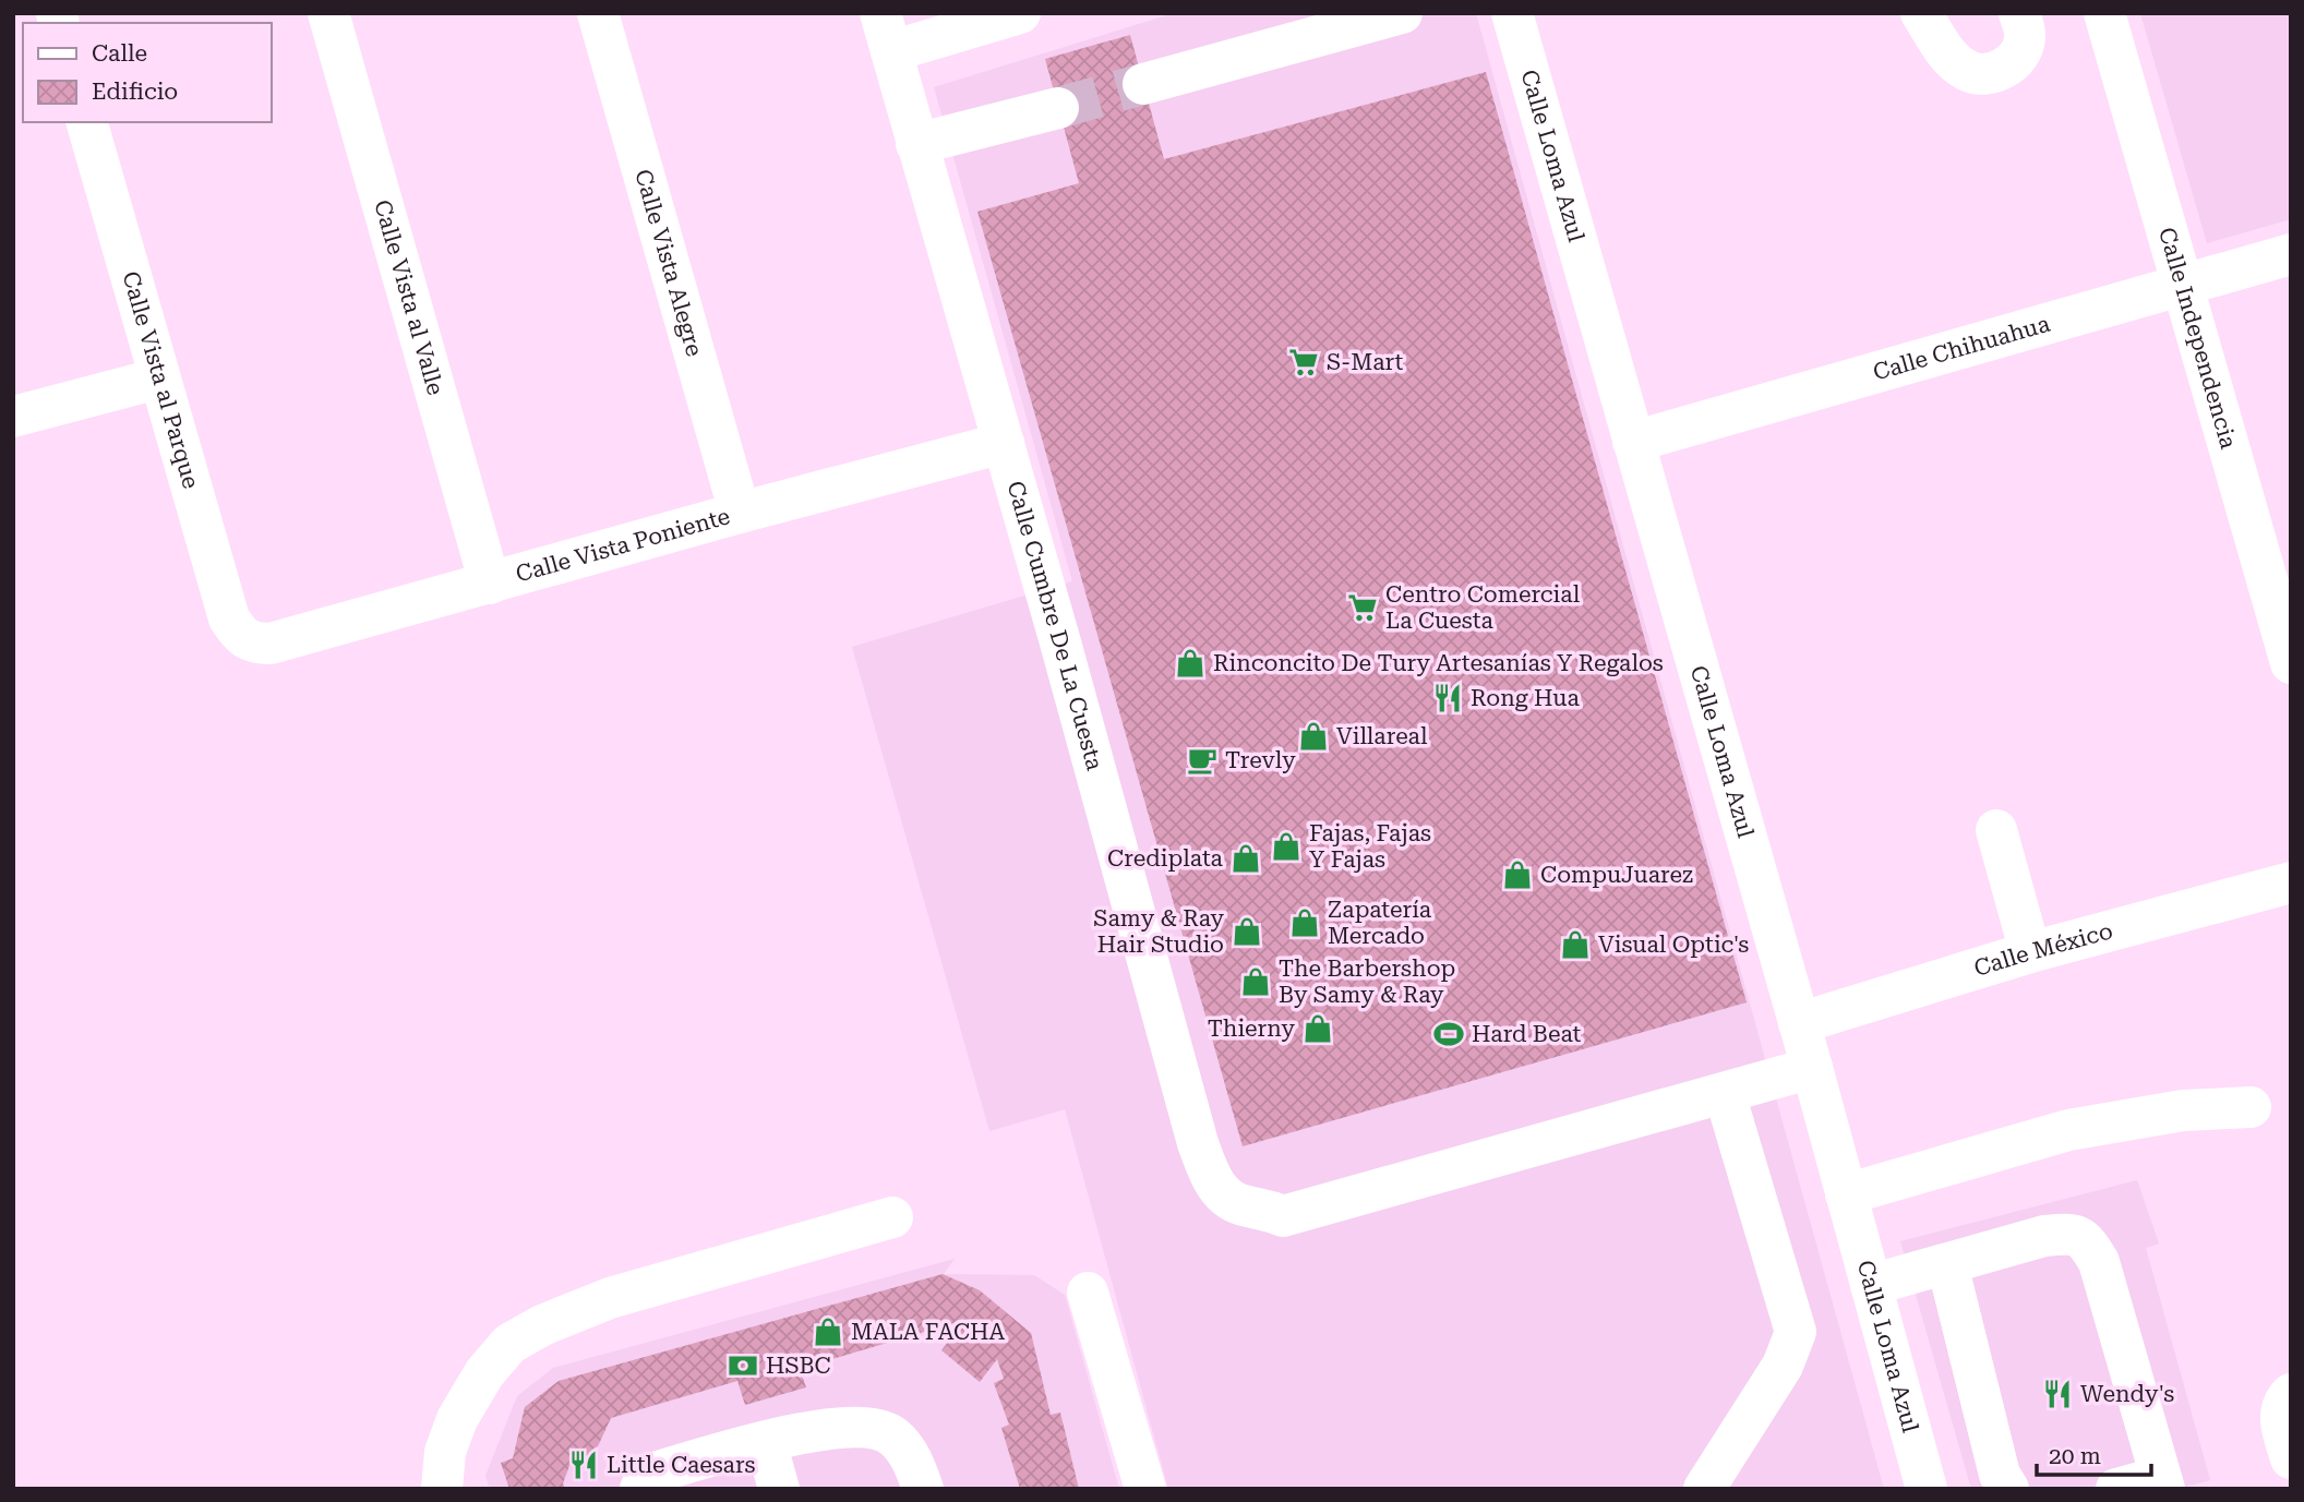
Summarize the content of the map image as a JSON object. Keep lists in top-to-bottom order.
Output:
{
  "streets": {
    "street": [
      "Calle Loma Azul",
      "Calle Vista Alegre",
      "Calle Vista al Valle",
      "Calle Independencia",
      "Calle Chihuahua",
      "Calle Vista al Parque",
      "Calle Vista Poniente",
      "Calle Cumbre De La Cuesta",
      "Calle México"
    ]
  },
  "crossings": [
    ["Calle Loma Azul", "Calle Chihuahua"],
    ["Calle Loma Azul", "Calle México"],
    ["Calle Vista Alegre", "Calle Vista Poniente"],
    ["Calle Vista al Valle", "Calle Vista Poniente"],
    ["Calle Independencia", "Calle Chihuahua"],
    ["Calle Vista al Parque", "Calle Vista Poniente"],
    ["Calle Vista Poniente", "Calle Cumbre De La Cuesta"]
  ],
  "places": {
    "supermarket": ["S-Mart", "Centro Comercial La Cuesta"],
    "shop": [
      "Rinconcito De Tury Artesanías Y Regalos",
      "Villareal",
      "Fajas, Fajas Y Fajas",
      "Crediplata",
      "CompuJuarez",
      "Zapatería Mercado",
      "Samy & Ray Hair Studio",
      "Visual Optic's",
      "The Barbershop By Samy & Ray",
      "Thierny",
      "MALA FACHA"
    ],
    "restaurant": ["Rong Hua", "Wendy's", "Little Caesars"],
    "cafe": ["Trevly"],
    "sports": ["Hard Beat"],
    "bank": ["HSBC"]
  },
  "legend": ["Calle", "Edificio"],
  "scale_bar": "20 m"
}
